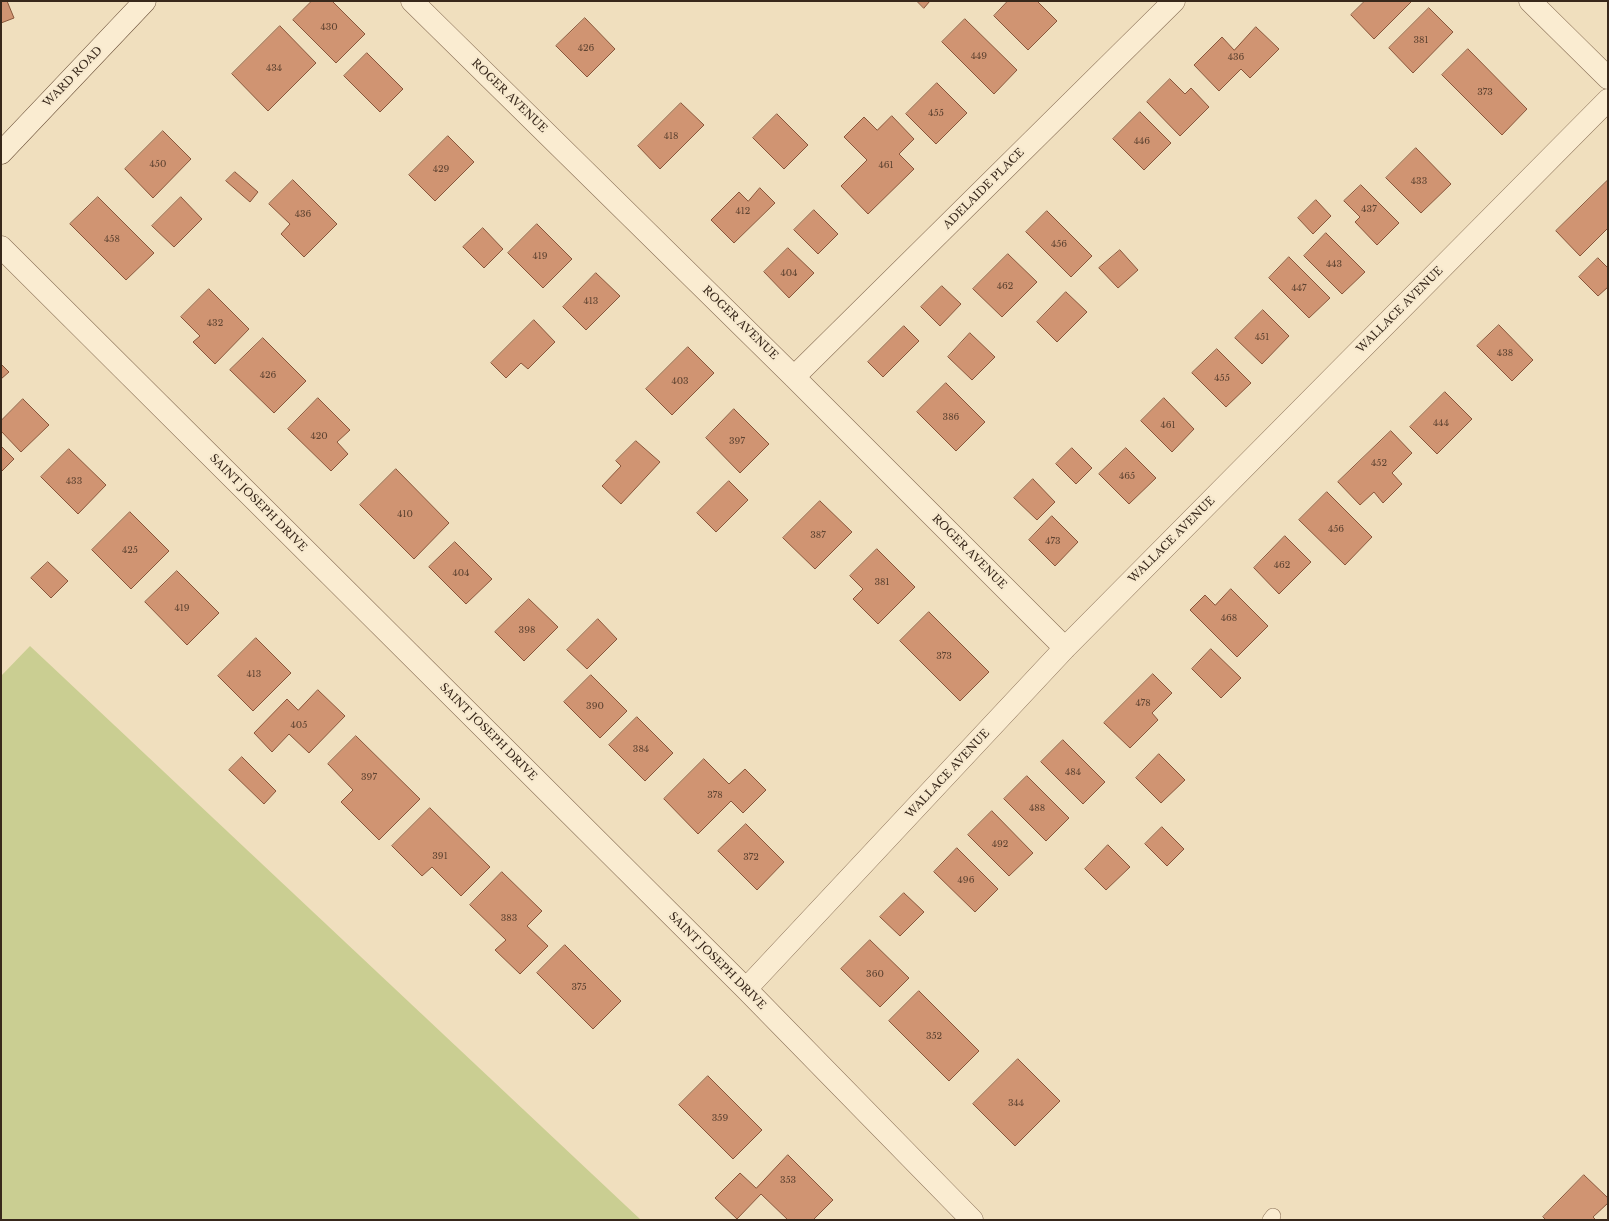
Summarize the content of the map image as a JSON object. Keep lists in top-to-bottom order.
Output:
{
  "streets": {
    "street": [
      "WARD ROAD",
      "ROGER AVENUE",
      "ADELAIDE PLACE",
      "WALLACE AVENUE",
      "SAINT JOSEPH DRIVE"
    ]
  },
  "crossings": [
    ["ROGER AVENUE", "ADELAIDE PLACE"],
    ["ROGER AVENUE", "WALLACE AVENUE"],
    ["WALLACE AVENUE", "SAINT JOSEPH DRIVE"]
  ],
  "house_numbers": [
    "430",
    "381",
    "426",
    "449",
    "436",
    "434",
    "373",
    "455",
    "418",
    "446",
    "450",
    "461",
    "429",
    "433",
    "437",
    "412",
    "436",
    "458",
    "456",
    "419",
    "443",
    "404",
    "462",
    "447",
    "413",
    "432",
    "451",
    "438",
    "426",
    "455",
    "403",
    "386",
    "444",
    "461",
    "420",
    "397",
    "452",
    "465",
    "433",
    "410",
    "456",
    "387",
    "473",
    "425",
    "462",
    "404",
    "381",
    "419",
    "468",
    "398",
    "373",
    "413",
    "478",
    "390",
    "405",
    "384",
    "484",
    "397",
    "378",
    "488",
    "492",
    "391",
    "372",
    "496",
    "383",
    "360",
    "375",
    "352",
    "344",
    "359",
    "353"
  ]
}
